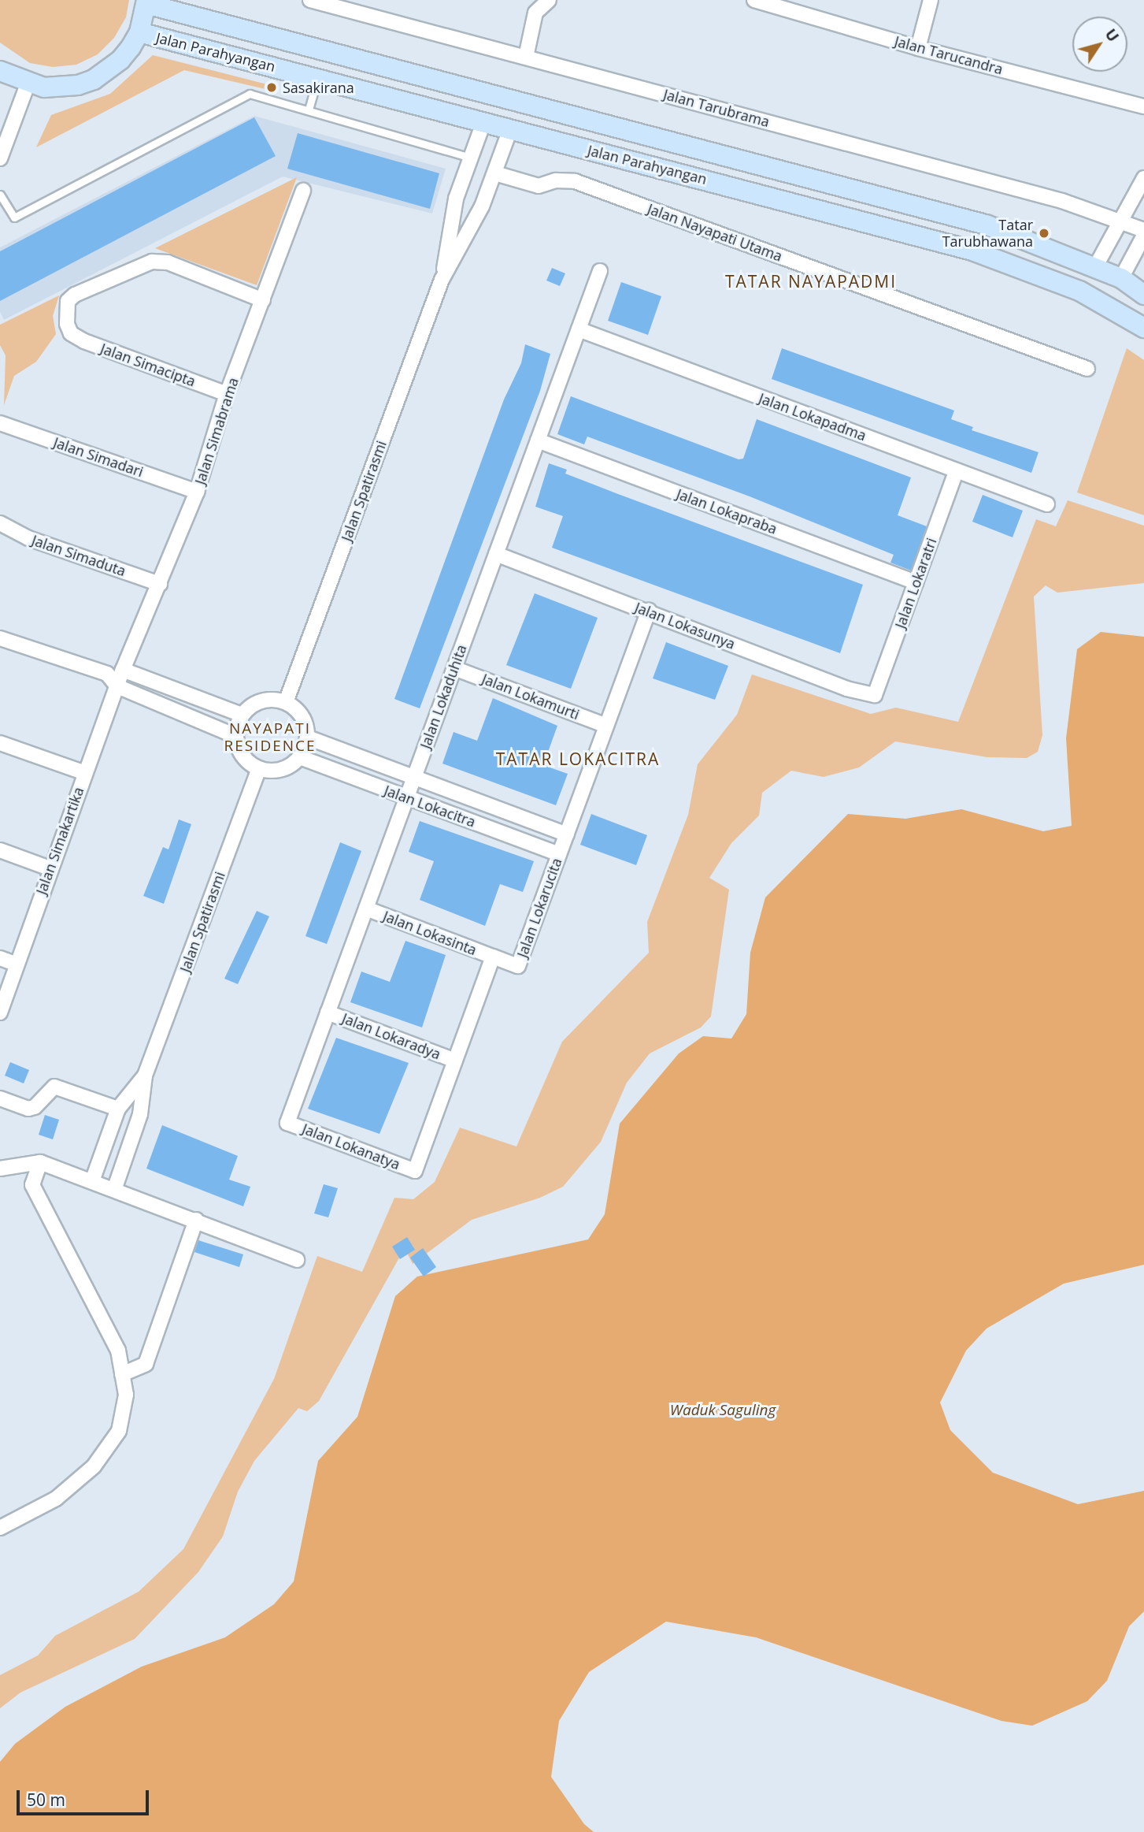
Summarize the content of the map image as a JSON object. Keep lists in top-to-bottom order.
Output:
{
  "streets": {
    "main road": ["Jalan Parahyangan"],
    "street": [
      "Jalan Tarucandra",
      "Jalan Tarubrama",
      "Jalan Nayapati Utama",
      "Jalan Simacipta",
      "Jalan Lokapadma",
      "Jalan Simabrama",
      "Jalan Simadari",
      "Jalan Spatirasmi",
      "Jalan Lokapraba",
      "Jalan Simaduta",
      "Jalan Lokaratri",
      "Jalan Lokasunya",
      "Jalan Lokaduhita",
      "Jalan Lokamurti",
      "Jalan Lokacitra",
      "Jalan Simakartika",
      "Jalan Lokarucita",
      "Jalan Lokasinta",
      "Jalan Lokaradya",
      "Jalan Lokanatya"
    ]
  },
  "crossings": [
    ["Jalan Parahyangan", "Jalan Spatirasmi"],
    ["Jalan Nayapati Utama", "Jalan Spatirasmi"],
    ["Jalan Simacipta", "Jalan Simabrama"],
    ["Jalan Lokapadma", "Jalan Lokaratri"],
    ["Jalan Lokapadma", "Jalan Lokaduhita"],
    ["Jalan Simabrama", "Jalan Simadari"],
    ["Jalan Simabrama", "Jalan Simaduta"],
    ["Jalan Simabrama", "Jalan Simakartika"],
    ["Jalan Spatirasmi", "Jalan Lokacitra"],
    ["Jalan Lokapraba", "Jalan Lokaratri"],
    ["Jalan Lokapraba", "Jalan Lokaduhita"],
    ["Jalan Lokaratri", "Jalan Lokasunya"],
    ["Jalan Lokasunya", "Jalan Lokaduhita"],
    ["Jalan Lokasunya", "Jalan Lokarucita"],
    ["Jalan Lokaduhita", "Jalan Lokamurti"],
    ["Jalan Lokaduhita", "Jalan Lokacitra"],
    ["Jalan Lokaduhita", "Jalan Lokasinta"],
    ["Jalan Lokaduhita", "Jalan Lokaradya"],
    ["Jalan Lokaduhita", "Jalan Lokanatya"],
    ["Jalan Lokamurti", "Jalan Lokarucita"],
    ["Jalan Lokacitra", "Jalan Lokarucita"],
    ["Jalan Lokarucita", "Jalan Lokasinta"],
    ["Jalan Lokarucita", "Jalan Lokaradya"],
    ["Jalan Lokarucita", "Jalan Lokanatya"]
  ],
  "districts": ["TATAR NAYAPADMI", "NAYAPATI RESIDENCE", "TATAR LOKACITRA"],
  "water": ["Waduk Saguling"],
  "places": ["Sasakirana", "Tatar Tarubhawana"],
  "scale_bar": "50 m",
  "north": "top right"
}
